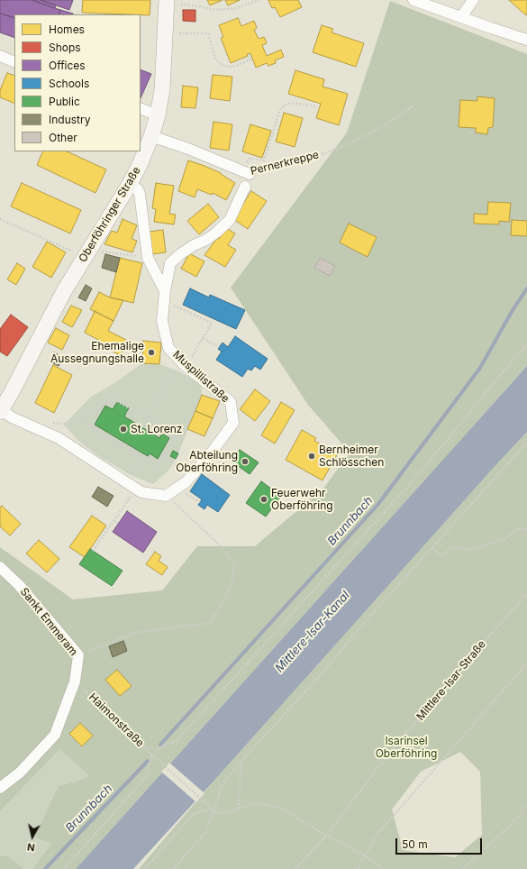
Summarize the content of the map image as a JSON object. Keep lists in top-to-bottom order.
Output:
{
  "streets": {
    "main road": ["Oberföhringer Straße"],
    "street": ["Pernerkreppe", "Muspillistraße", "Sankt Emmeram"],
    "path": ["Mittlere-Isar-Straße", "Haimonstraße"]
  },
  "crossings": [
    ["Pernerkreppe", "Oberföhringer Straße"],
    ["Sankt Emmeram", "Haimonstraße"]
  ],
  "water": ["Brunnbach", "Mittlere-Isar-Kanal"],
  "parks": ["Isarinsel Oberföhring"],
  "places": [
    "Ehemalige Aussegnungshalle",
    "St. Lorenz",
    "Bernheimer Schlösschen",
    "Abteilung Oberföhring",
    "Feuerwehr Oberföhring"
  ],
  "legend": [
    "Homes",
    "Shops",
    "Offices",
    "Schools",
    "Public",
    "Industry",
    "Other"
  ],
  "scale_bar": "50 m",
  "north": "bottom"
}
